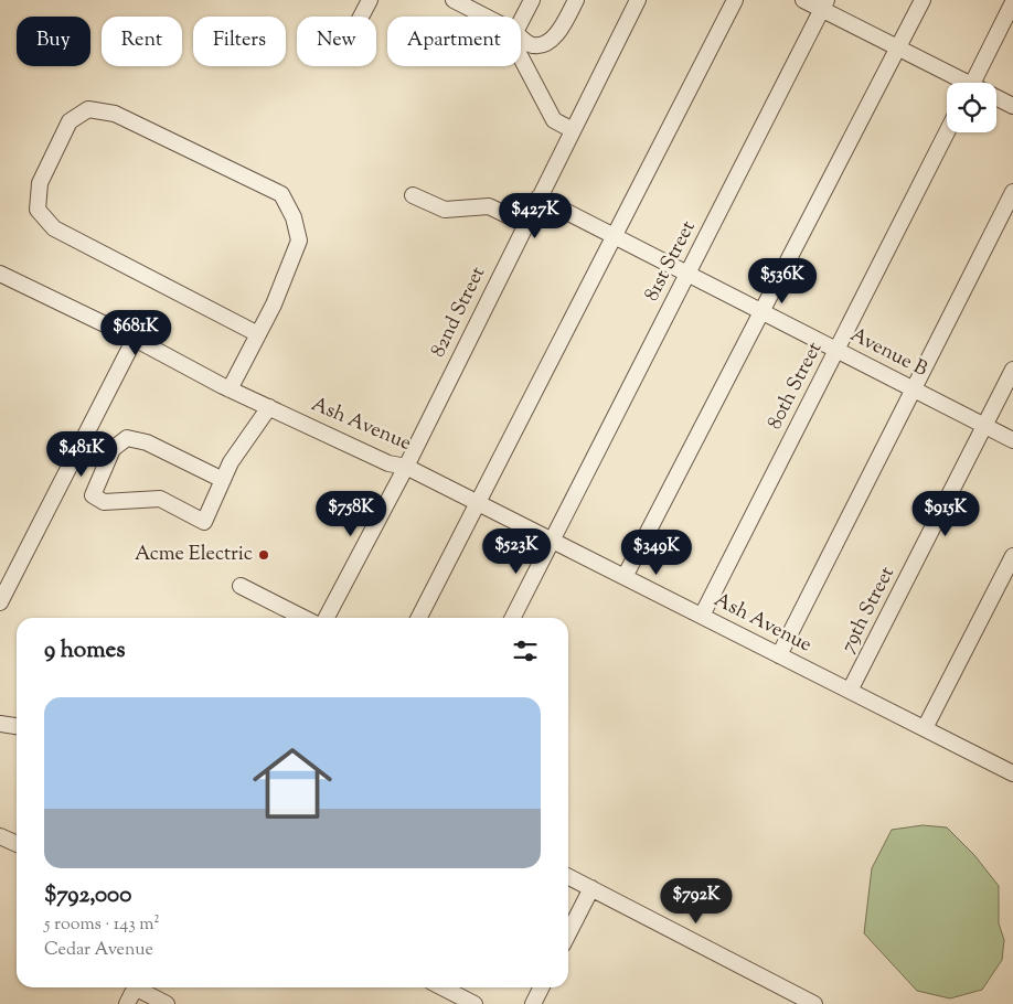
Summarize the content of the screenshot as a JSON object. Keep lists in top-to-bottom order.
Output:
{
  "streets": {
    "street": [
      "81st Street",
      "82nd Street",
      "Avenue B",
      "80th Street",
      "Ash Avenue",
      "79th Street"
    ]
  },
  "crossings": [
    ["81st Street", "Avenue B"],
    ["81st Street", "Ash Avenue"],
    ["82nd Street", "Avenue B"],
    ["82nd Street", "Ash Avenue"],
    ["Avenue B", "80th Street"],
    ["Avenue B", "79th Street"],
    ["80th Street", "Ash Avenue"],
    ["Ash Avenue", "79th Street"]
  ],
  "places": ["Acme Electric"],
  "page": {
    "chip": [
      "Buy",
      "Rent",
      "Filters",
      "New",
      "Apartment"
    ],
    "price": [
      "$427K",
      "$536K",
      "$681K",
      "$481K",
      "$758K",
      "$915K",
      "$523K",
      "$349K",
      "$792K"
    ],
    "heading": "9 homes",
    "list": [
      {
        "name": "$792,000",
        "note": "5 rooms · 143 m² · Cedar Avenue"
      }
    ]
  }
}
